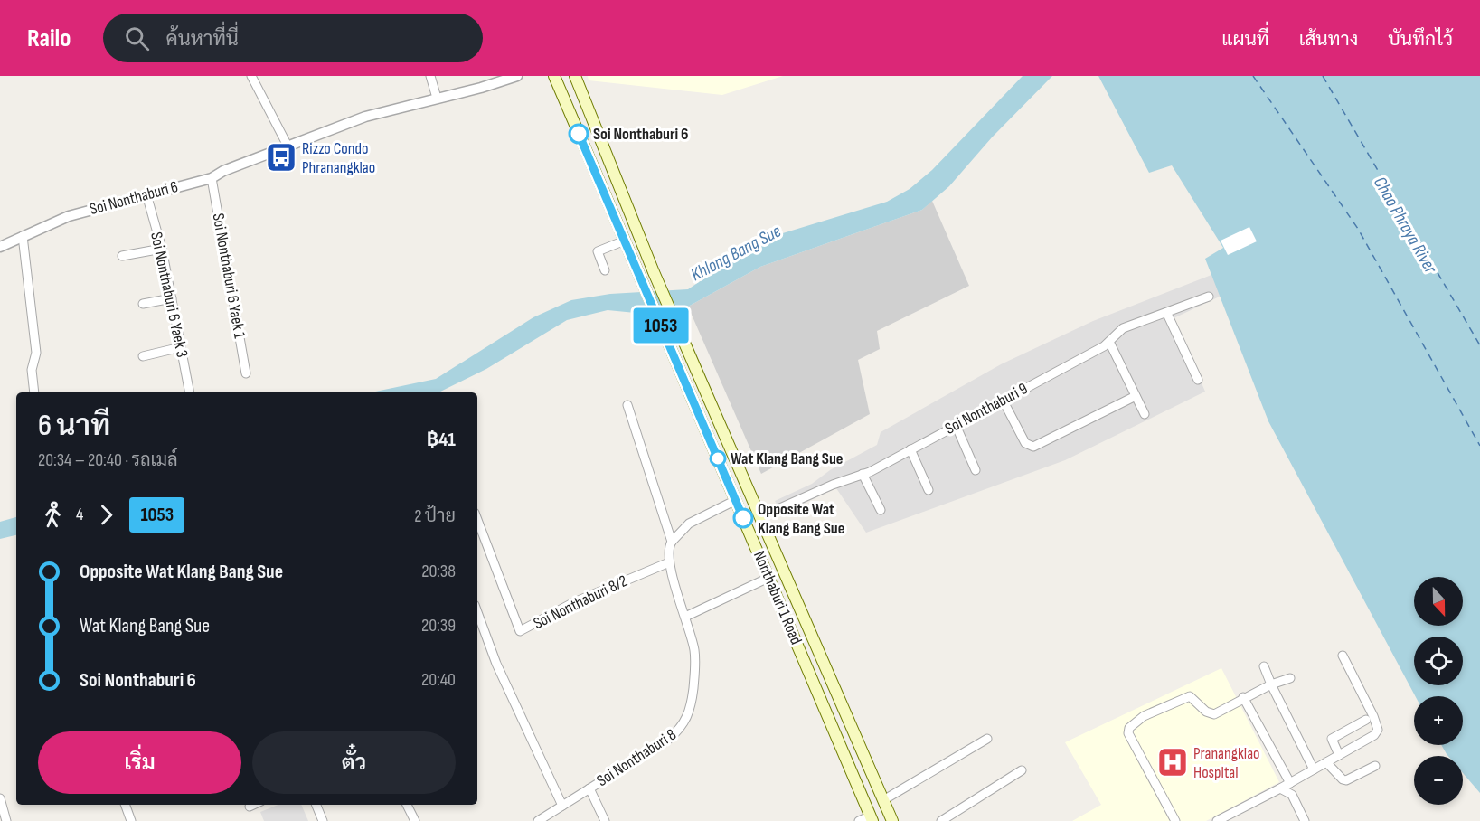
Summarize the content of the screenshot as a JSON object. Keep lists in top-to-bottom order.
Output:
{
  "streets": {
    "main road": ["Nonthaburi 1 Road"],
    "street": [
      "Soi Nonthaburi 6",
      "Soi Nonthaburi 6 Yaek 1",
      "Soi Nonthaburi 6 Yaek 3",
      "Soi Nonthaburi 9",
      "Soi Nonthaburi 8/2",
      "Soi Nonthaburi 8"
    ]
  },
  "crossings": [
    ["Soi Nonthaburi 6", "Soi Nonthaburi 6 Yaek 1"],
    ["Soi Nonthaburi 6", "Soi Nonthaburi 6 Yaek 3"],
    ["Soi Nonthaburi 9", "Nonthaburi 1 Road"],
    ["Soi Nonthaburi 8/2", "Soi Nonthaburi 8"]
  ],
  "water": ["Chao Phraya River", "Khlong Bang Sue"],
  "places": {
    "other": ["Soi Nonthaburi 6", "Wat Klang Bang Sue", "Opposite Wat Klang Bang Sue"],
    "bus stop": ["Rizzo Condo Phranangklao"],
    "hospital": ["Pranangklao Hospital"]
  },
  "lines": ["bus line 1053"],
  "north": "bottom",
  "page": {
    "header": "Railo",
    "search": "ค้นหาที่นี่",
    "nav": ["แผนที่", "เส้นทาง", "บันทึกไว้"],
    "on_map": "1053",
    "heading": ["6 นาที", "20:34 – 20:40 · รถเมล์", "฿41"],
    "legs": ["4", "1053", "2 ป้าย"],
    "list": [
      {
        "name": "Opposite Wat Klang Bang Sue",
        "value": "20:38"
      },
      {
        "name": "Wat Klang Bang Sue",
        "value": "20:39"
      },
      {
        "name": "Soi Nonthaburi 6",
        "value": "20:40"
      }
    ],
    "map_buttons": ["+", "−"],
    "buttons": ["เริ่ม", "ตั๋ว"]
  }
}
